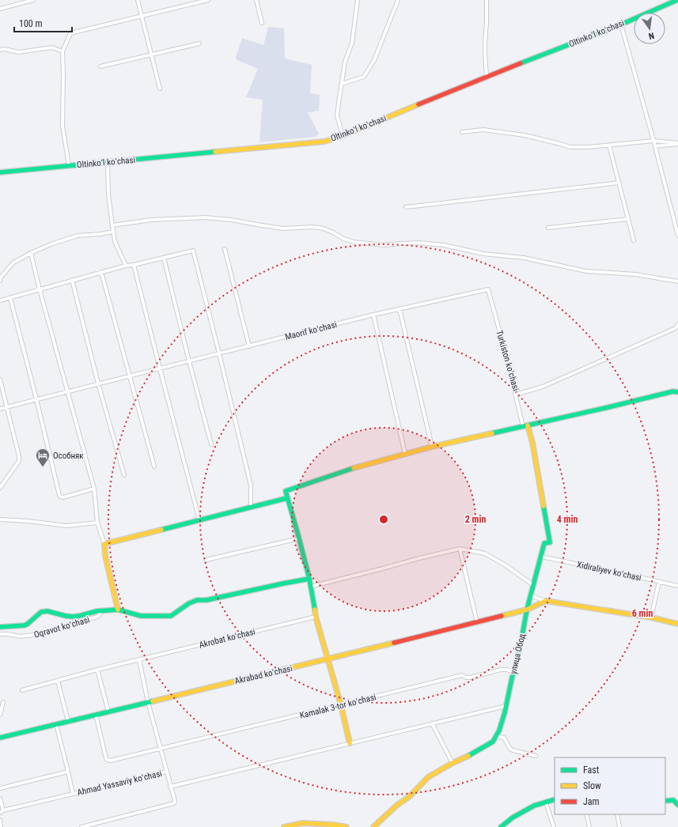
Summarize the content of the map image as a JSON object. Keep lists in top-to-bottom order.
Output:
{
  "streets": {
    "street": [
      "Oltinkoʻl koʻchasi",
      "Maorif koʻchasi",
      "Turkiston koʻchasi",
      "Xidiraliyev koʻchasi",
      "Oqravot koʻchasi",
      "Akrobat koʻchasi",
      "улица Обод",
      "Akrabad koʻchasi",
      "Kamalak 3-tor koʻchasi",
      "Ahmad Yassaviy koʻchasi"
    ]
  },
  "crossings": [
    ["Maorif koʻchasi", "Turkiston koʻchasi"],
    ["Xidiraliyev koʻchasi", "улица Обод"],
    ["улица Обод", "Akrabad koʻchasi"],
    ["улица Обод", "Kamalak 3-tor koʻchasi"],
    ["Akrabad koʻchasi", "Kamalak 3-tor koʻchasi"],
    ["Akrabad koʻchasi", "Ahmad Yassaviy koʻchasi"]
  ],
  "places": {
    "hotel": ["Особняк"]
  },
  "legend": ["Fast", "Slow", "Jam"],
  "scale_bar": "100 m",
  "north": "bottom",
  "rings": ["2 min", "4 min", "6 min"]
}
